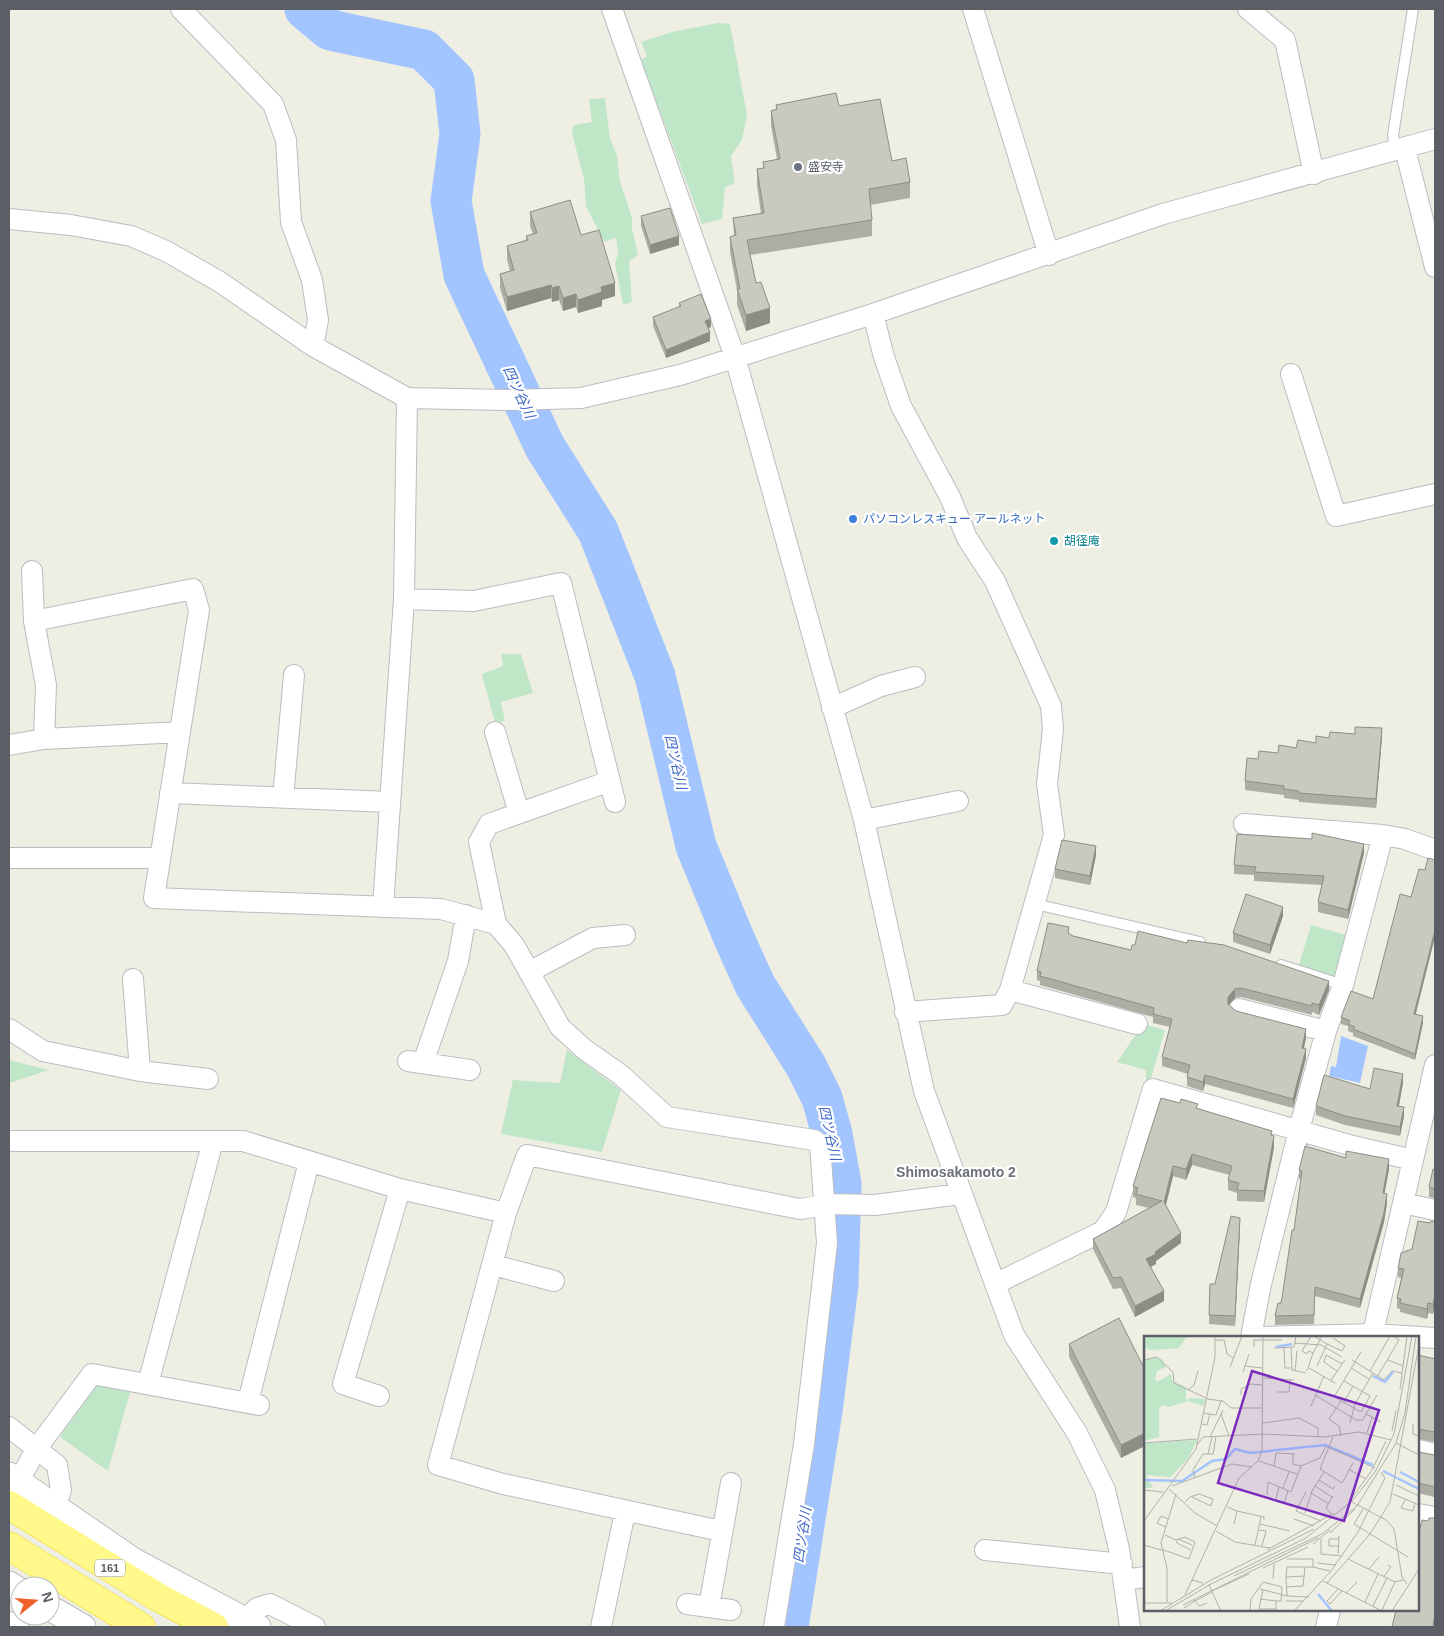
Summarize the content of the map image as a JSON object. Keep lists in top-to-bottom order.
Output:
{
  "streets": {
    "highway": ["161"]
  },
  "districts": ["Shimosakamoto 2"],
  "water": ["四ツ谷川"],
  "places": ["盛安寺", "パソコンレスキュー アールネット", "胡径庵"],
  "north": "right"
}
